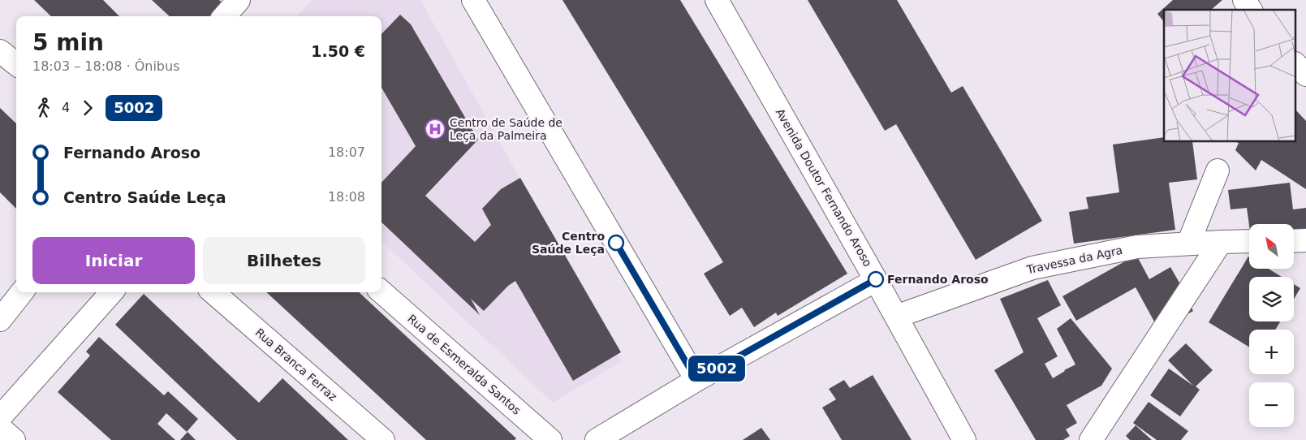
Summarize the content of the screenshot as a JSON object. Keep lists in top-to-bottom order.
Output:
{
  "streets": {
    "street": [
      "Avenida Doutor Fernando Aroso",
      "Travessa da Agra",
      "Rua Branca Ferraz",
      "Rua de Esmeralda Santos"
    ]
  },
  "crossings": [
    ["Avenida Doutor Fernando Aroso", "Travessa da Agra"]
  ],
  "places": {
    "hospital": ["Centro de Saúde de Leça da Palmeira"],
    "other": ["Centro Saúde Leça", "Fernando Aroso"]
  },
  "lines": ["bus line 5002"],
  "north": "top left",
  "page": {
    "on_map": "5002",
    "heading": ["5 min", "18:03 – 18:08 · Ônibus", "1.50 €"],
    "legs": ["4", "5002"],
    "list": [
      {
        "name": "Fernando Aroso",
        "value": "18:07"
      },
      {
        "name": "Centro Saúde Leça",
        "value": "18:08"
      }
    ],
    "map_buttons": ["+", "−"],
    "buttons": ["Iniciar", "Bilhetes"]
  }
}
